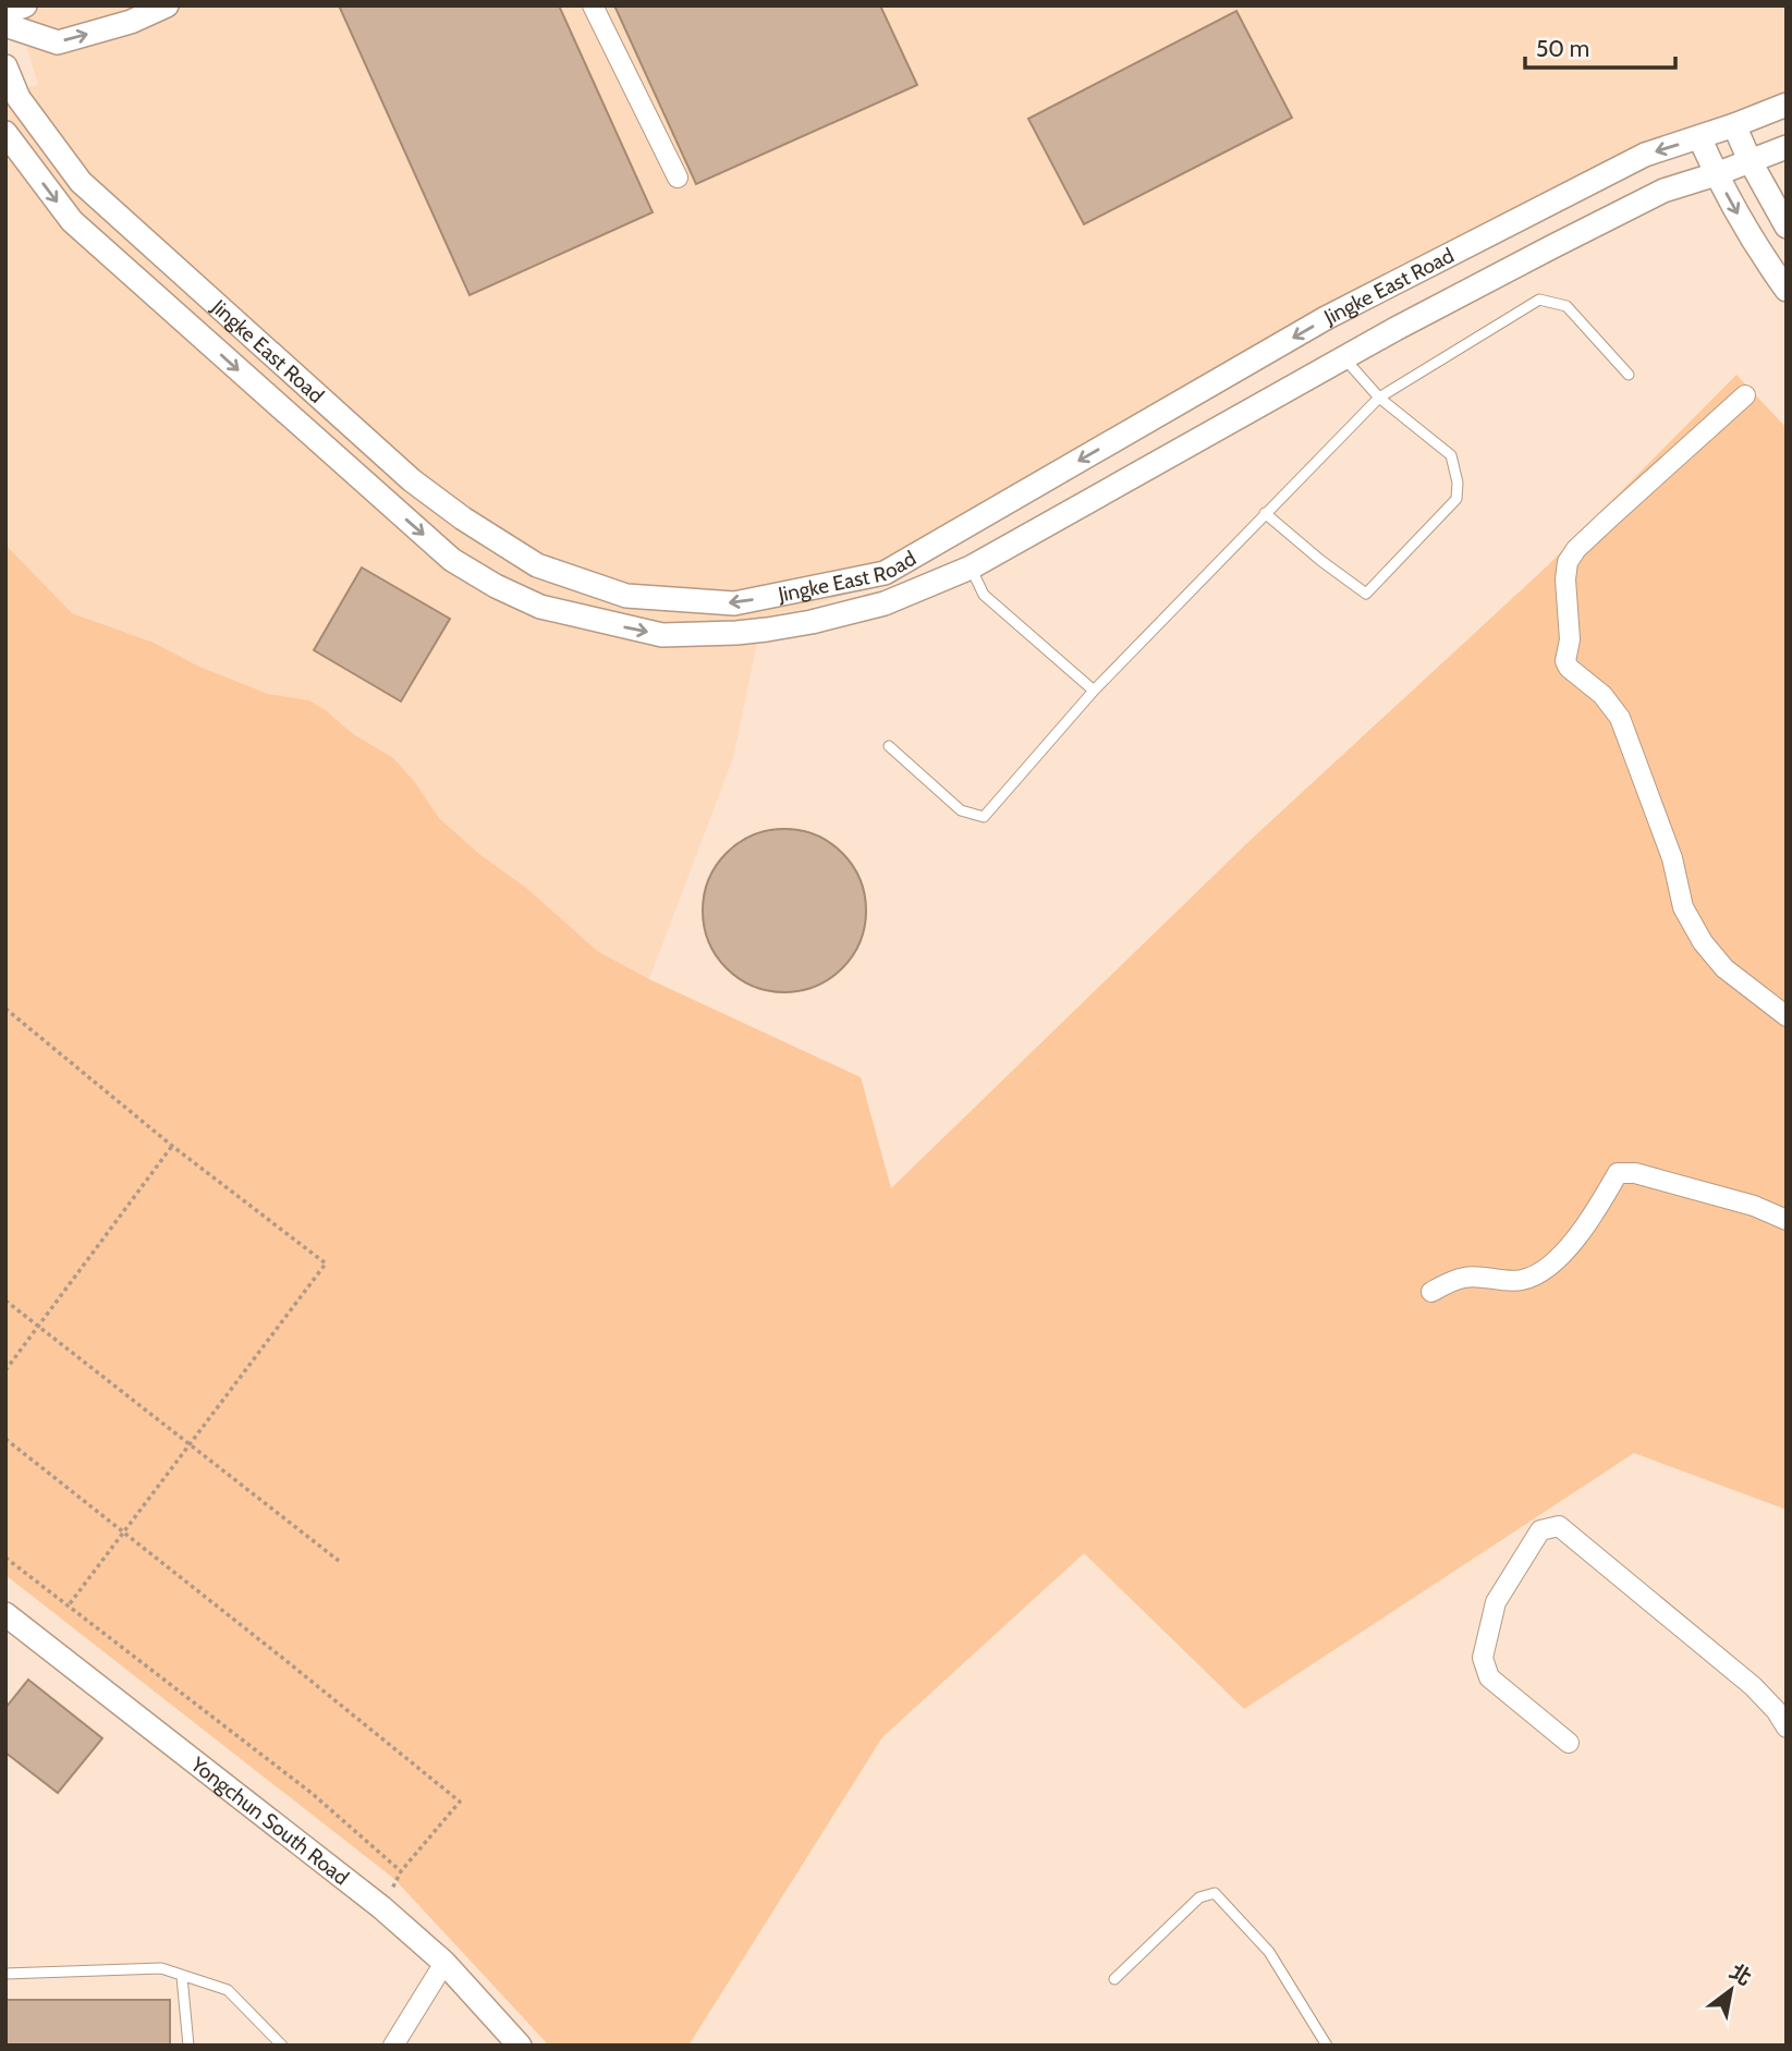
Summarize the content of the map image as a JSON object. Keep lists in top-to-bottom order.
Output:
{
  "streets": {
    "street": ["Jingke East Road", "Yongchun South Road"]
  },
  "scale_bar": "50 m",
  "north": "top right"
}
